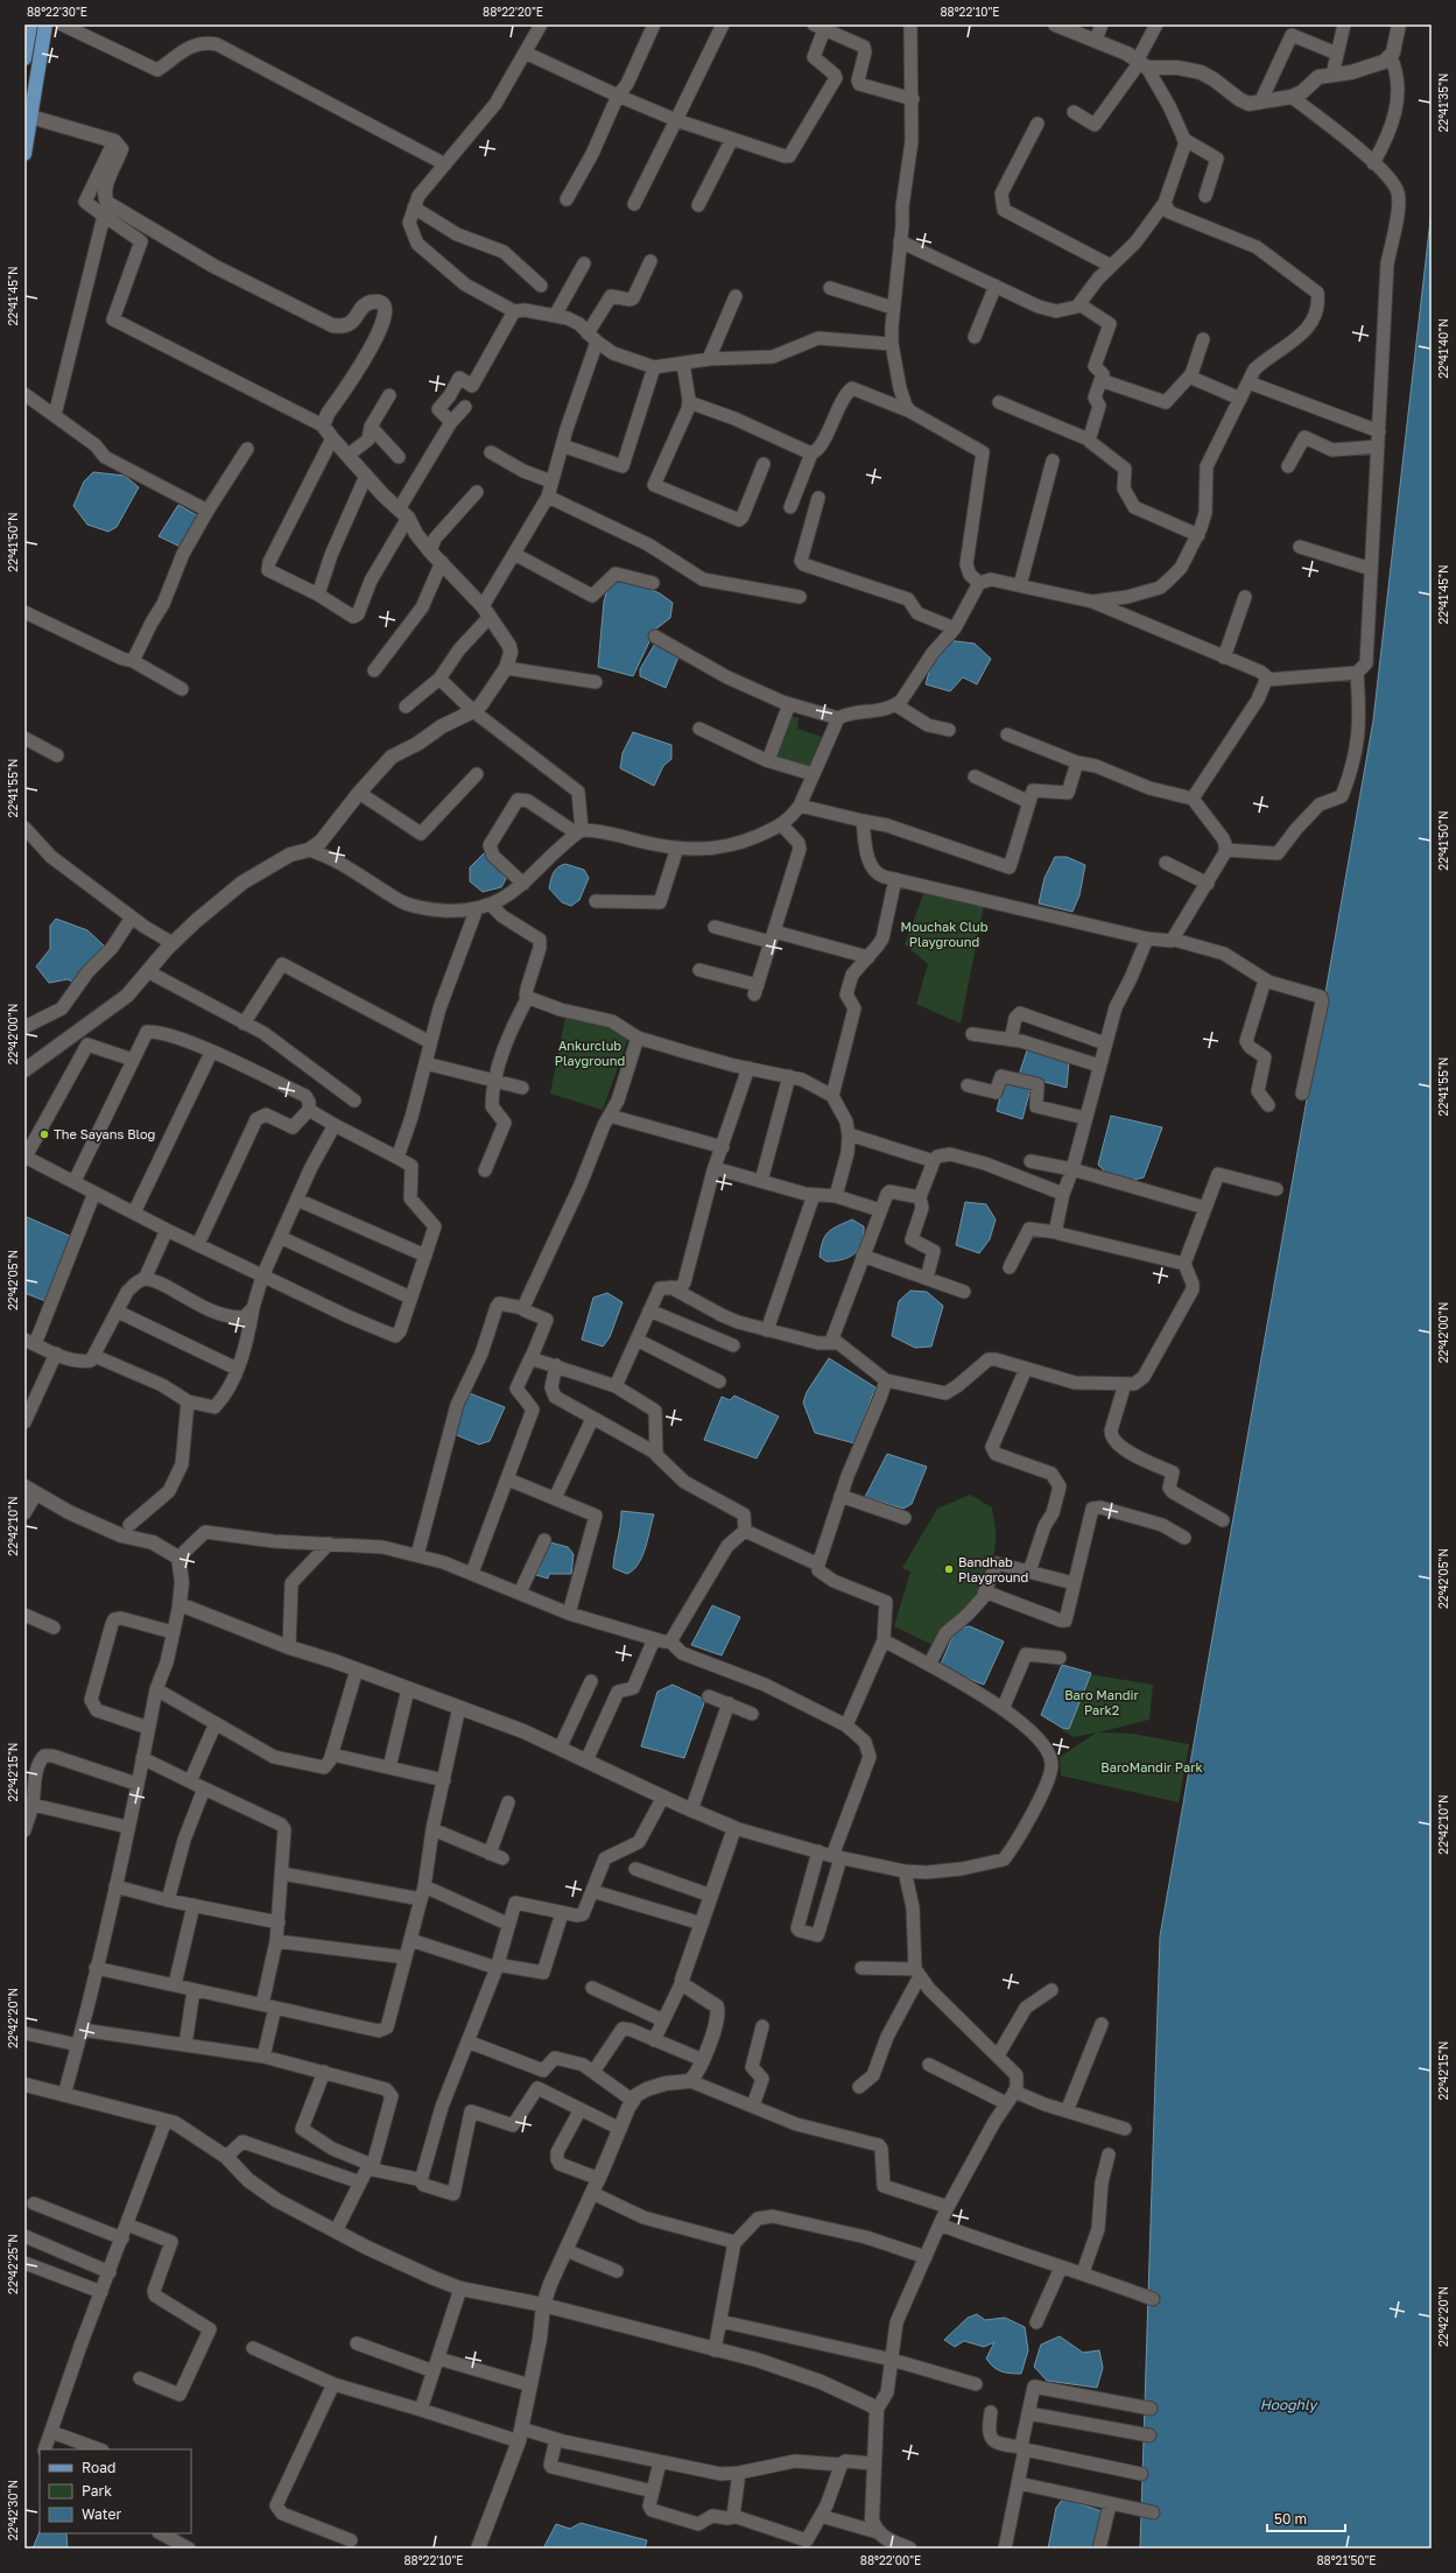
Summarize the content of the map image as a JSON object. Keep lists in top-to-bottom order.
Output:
{
  "water": ["Hooghly"],
  "parks": [
    "Mouchak Club Playground",
    "Ankurclub Playground",
    "Baro Mandir Park2",
    "BaroMandir Park"
  ],
  "places": ["The Sayans Blog", "Bandhab Playground"],
  "legend": ["Road", "Park", "Water"],
  "scale_bar": "50 m",
  "coordinates": [
    "88°22'30\"E",
    "88°22'20\"E",
    "88°22'10\"E",
    "22°41'35\"N",
    "22°41'45\"N",
    "22°41'40\"N",
    "22°41'50\"N",
    "22°41'55\"N",
    "22°42'00\"N",
    "22°42'05\"N",
    "22°42'10\"N",
    "22°42'15\"N",
    "22°42'20\"N",
    "22°42'25\"N",
    "22°42'30\"N",
    "88°22'00\"E",
    "88°21'50\"E"
  ]
}
